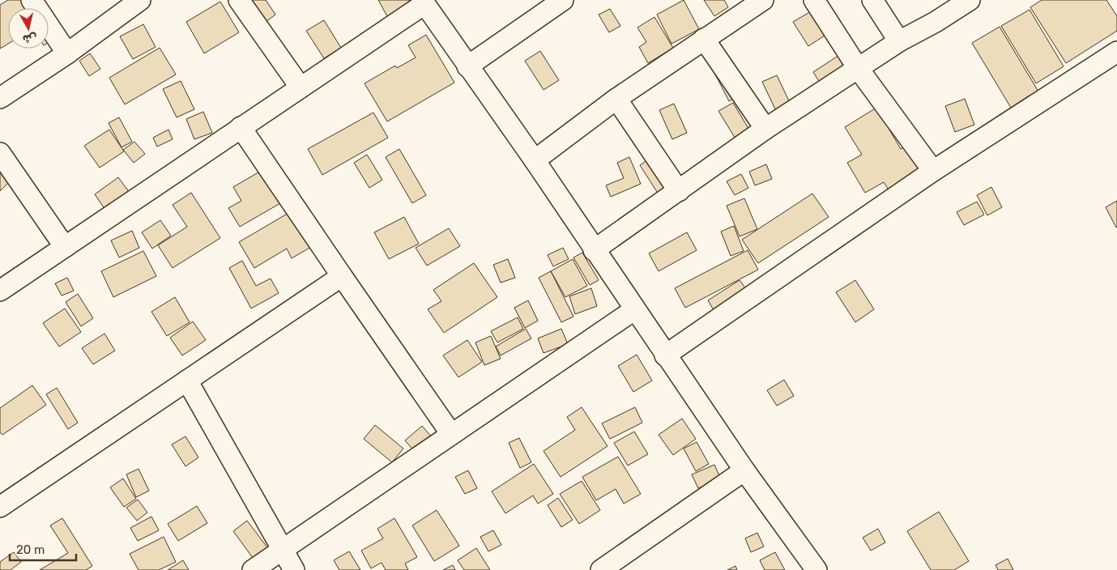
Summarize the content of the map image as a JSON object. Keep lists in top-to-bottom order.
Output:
{
  "scale_bar": "20 m",
  "north": "bottom"
}
